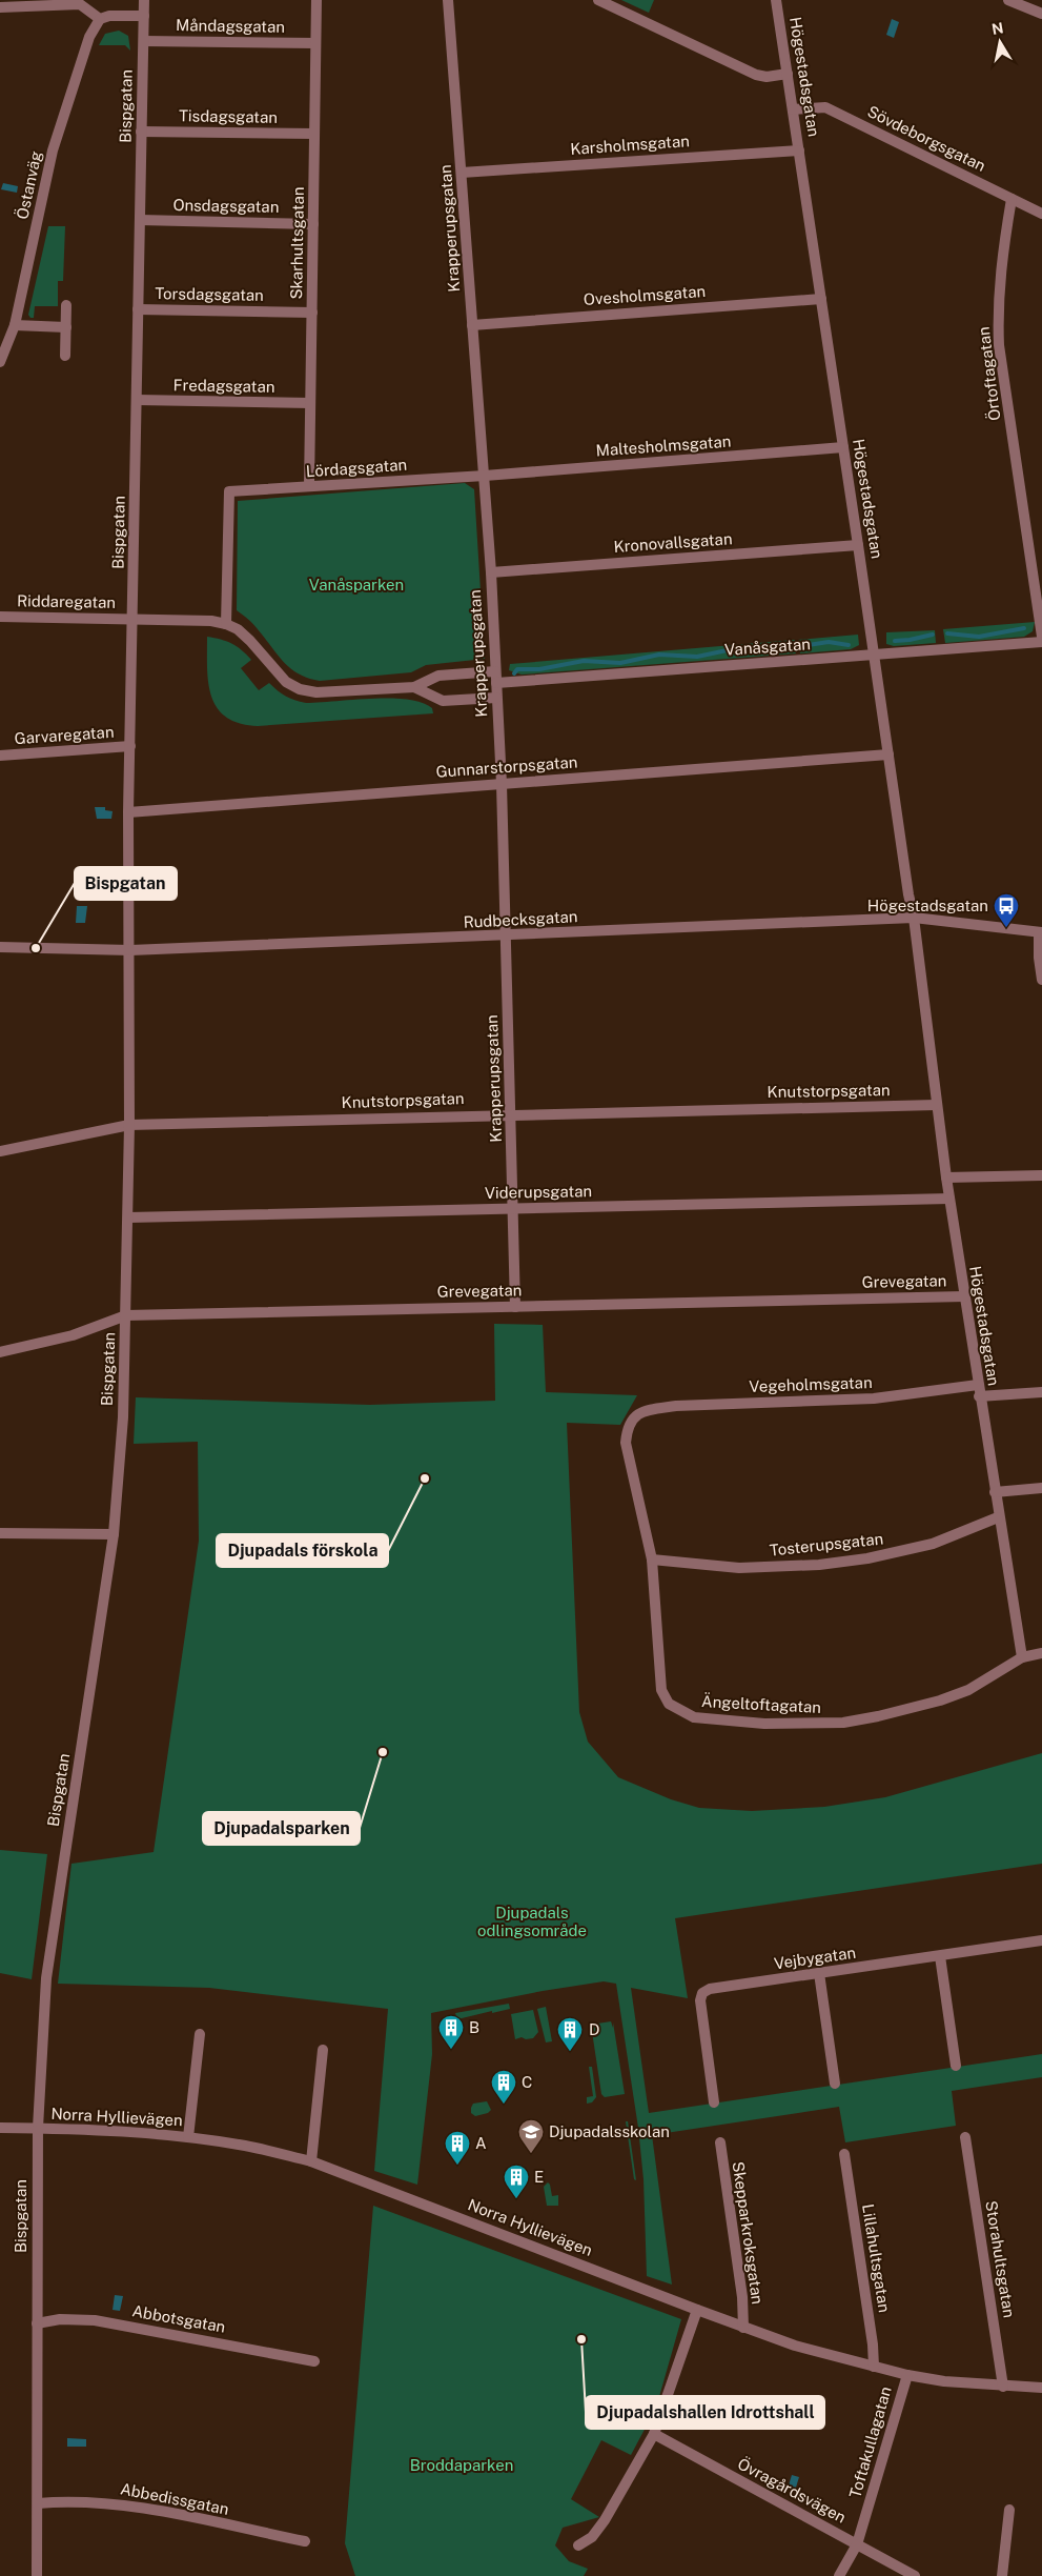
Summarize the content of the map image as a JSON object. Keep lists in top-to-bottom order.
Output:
{
  "streets": {
    "street": [
      "Måndagsgatan",
      "Högestadsgatan",
      "Bispgatan",
      "Tisdagsgatan",
      "Sövdeborgsgatan",
      "Karsholmsgatan",
      "Östanväg",
      "Onsdagsgatan",
      "Krapperupsgatan",
      "Skarhultsgatan",
      "Torsdagsgatan",
      "Ovesholmsgatan",
      "Örtoftagatan",
      "Fredagsgatan",
      "Maltesholmsgatan",
      "Lördagsgatan",
      "Kronovallsgatan",
      "Riddaregatan",
      "Vanåsgatan",
      "Garvaregatan",
      "Gunnarstorpsgatan",
      "Rudbecksgatan",
      "Knutstorpsgatan",
      "Viderupsgatan",
      "Grevegatan",
      "Vegeholmsgatan",
      "Tosterupsgatan",
      "Ängeltoftagatan",
      "Vejbygatan",
      "Norra Hyllievägen",
      "Skepparkroksgatan",
      "Lillahultsgatan",
      "Storahultsgatan",
      "Abbotsgatan",
      "Toftakullagatan",
      "Övragårdsvägen",
      "Abbedissgatan"
    ]
  },
  "crossings": [
    ["Måndagsgatan", "Bispgatan"],
    ["Måndagsgatan", "Skarhultsgatan"],
    ["Högestadsgatan", "Sövdeborgsgatan"],
    ["Högestadsgatan", "Karsholmsgatan"],
    ["Högestadsgatan", "Ovesholmsgatan"],
    ["Högestadsgatan", "Maltesholmsgatan"],
    ["Högestadsgatan", "Kronovallsgatan"],
    ["Högestadsgatan", "Vanåsgatan"],
    ["Högestadsgatan", "Gunnarstorpsgatan"],
    ["Högestadsgatan", "Rudbecksgatan"],
    ["Högestadsgatan", "Knutstorpsgatan"],
    ["Högestadsgatan", "Viderupsgatan"],
    ["Högestadsgatan", "Grevegatan"],
    ["Högestadsgatan", "Vegeholmsgatan"],
    ["Högestadsgatan", "Tosterupsgatan"],
    ["Högestadsgatan", "Ängeltoftagatan"],
    ["Bispgatan", "Tisdagsgatan"],
    ["Bispgatan", "Onsdagsgatan"],
    ["Bispgatan", "Torsdagsgatan"],
    ["Bispgatan", "Fredagsgatan"],
    ["Bispgatan", "Riddaregatan"],
    ["Bispgatan", "Garvaregatan"],
    ["Bispgatan", "Gunnarstorpsgatan"],
    ["Bispgatan", "Rudbecksgatan"],
    ["Bispgatan", "Knutstorpsgatan"],
    ["Bispgatan", "Viderupsgatan"],
    ["Bispgatan", "Grevegatan"],
    ["Bispgatan", "Norra Hyllievägen"],
    ["Bispgatan", "Abbotsgatan"],
    ["Bispgatan", "Abbedissgatan"],
    ["Tisdagsgatan", "Skarhultsgatan"],
    ["Sövdeborgsgatan", "Örtoftagatan"],
    ["Karsholmsgatan", "Krapperupsgatan"],
    ["Onsdagsgatan", "Skarhultsgatan"],
    ["Krapperupsgatan", "Ovesholmsgatan"],
    ["Krapperupsgatan", "Maltesholmsgatan"],
    ["Krapperupsgatan", "Lördagsgatan"],
    ["Krapperupsgatan", "Kronovallsgatan"],
    ["Krapperupsgatan", "Vanåsgatan"],
    ["Krapperupsgatan", "Gunnarstorpsgatan"],
    ["Krapperupsgatan", "Rudbecksgatan"],
    ["Krapperupsgatan", "Knutstorpsgatan"],
    ["Krapperupsgatan", "Viderupsgatan"],
    ["Krapperupsgatan", "Grevegatan"],
    ["Skarhultsgatan", "Torsdagsgatan"],
    ["Skarhultsgatan", "Fredagsgatan"],
    ["Skarhultsgatan", "Lördagsgatan"],
    ["Maltesholmsgatan", "Lördagsgatan"],
    ["Vegeholmsgatan", "Ängeltoftagatan"],
    ["Tosterupsgatan", "Ängeltoftagatan"],
    ["Norra Hyllievägen", "Skepparkroksgatan"],
    ["Norra Hyllievägen", "Lillahultsgatan"],
    ["Norra Hyllievägen", "Storahultsgatan"],
    ["Norra Hyllievägen", "Toftakullagatan"],
    ["Toftakullagatan", "Övragårdsvägen"]
  ],
  "parks": ["Vanåsparken", "Djupadals odlingsområde", "Broddaparken"],
  "places": {
    "bus stop": ["Högestadsgatan"],
    "other": [
      "Bispgatan",
      "Djupadals förskola",
      "Djupadalsparken",
      "Djupadalshallen Idrottshall"
    ],
    "building": [
      "B",
      "D",
      "C",
      "A",
      "E"
    ],
    "school or university": ["Djupadalsskolan"]
  },
  "north": "top"
}
